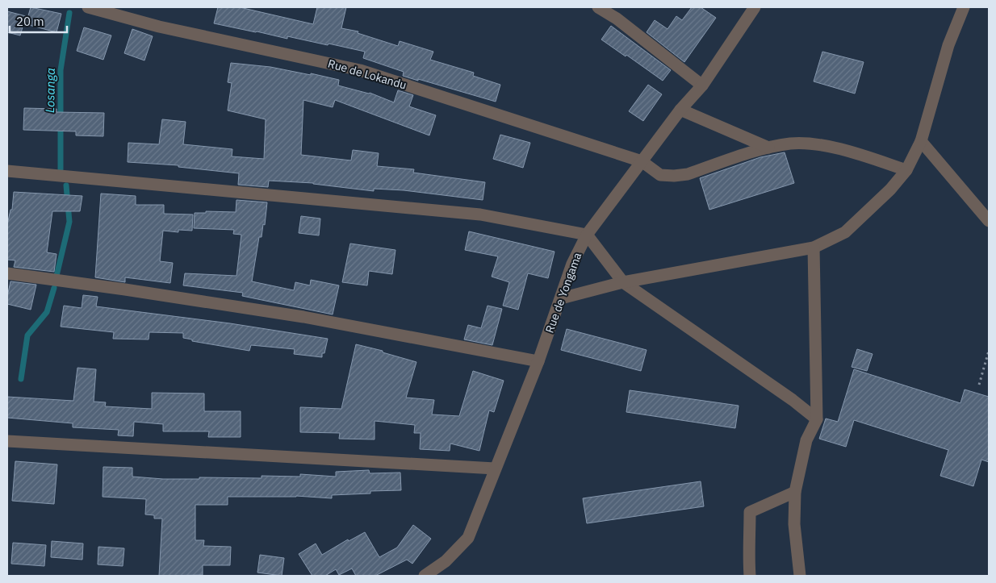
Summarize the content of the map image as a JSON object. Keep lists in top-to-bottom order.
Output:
{
  "streets": {
    "street": ["Rue de Lokandu", "Rue de Yongama"]
  },
  "crossings": [
    ["Rue de Lokandu", "Rue de Yongama"]
  ],
  "water": ["Losanga"],
  "scale_bar": "20 m"
}
